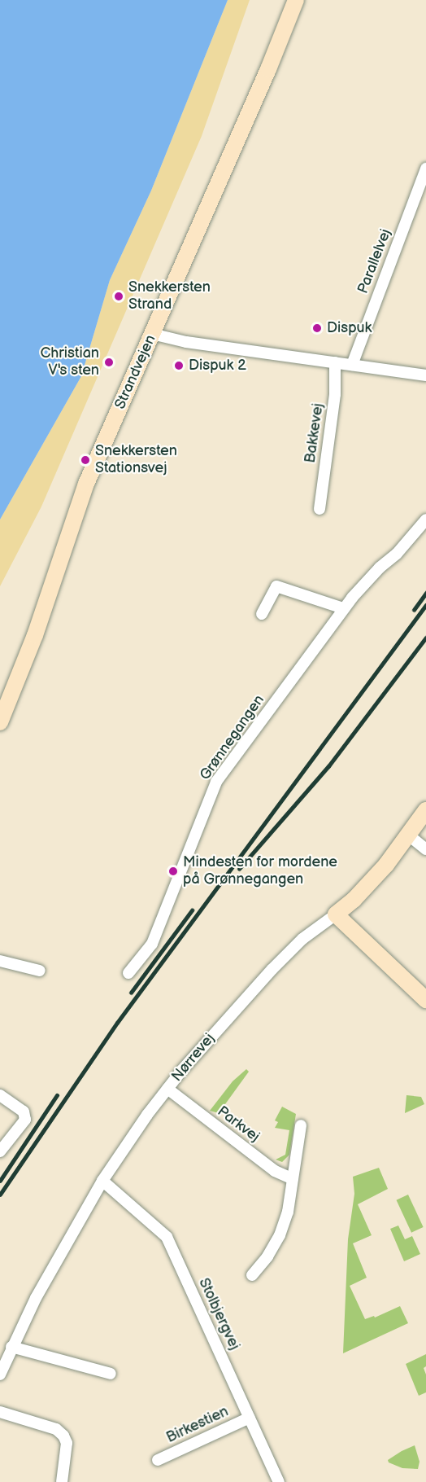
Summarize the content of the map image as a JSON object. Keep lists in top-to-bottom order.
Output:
{
  "streets": {
    "main road": ["Strandvejen", "Nørrevej"],
    "street": [
      "Parallelvej",
      "Bakkevej",
      "Grønnegangen",
      "Parkvej",
      "Stolbjergvej",
      "Birkestien"
    ]
  },
  "crossings": [
    ["Nørrevej", "Parkvej"],
    ["Nørrevej", "Stolbjergvej"],
    ["Stolbjergvej", "Birkestien"]
  ],
  "places": [
    "Snekkersten Strand",
    "Dispuk",
    "Christian V's sten",
    "Dispuk 2",
    "Snekkersten Stationsvej",
    "Mindesten for mordene på Grønnegangen"
  ]
}
